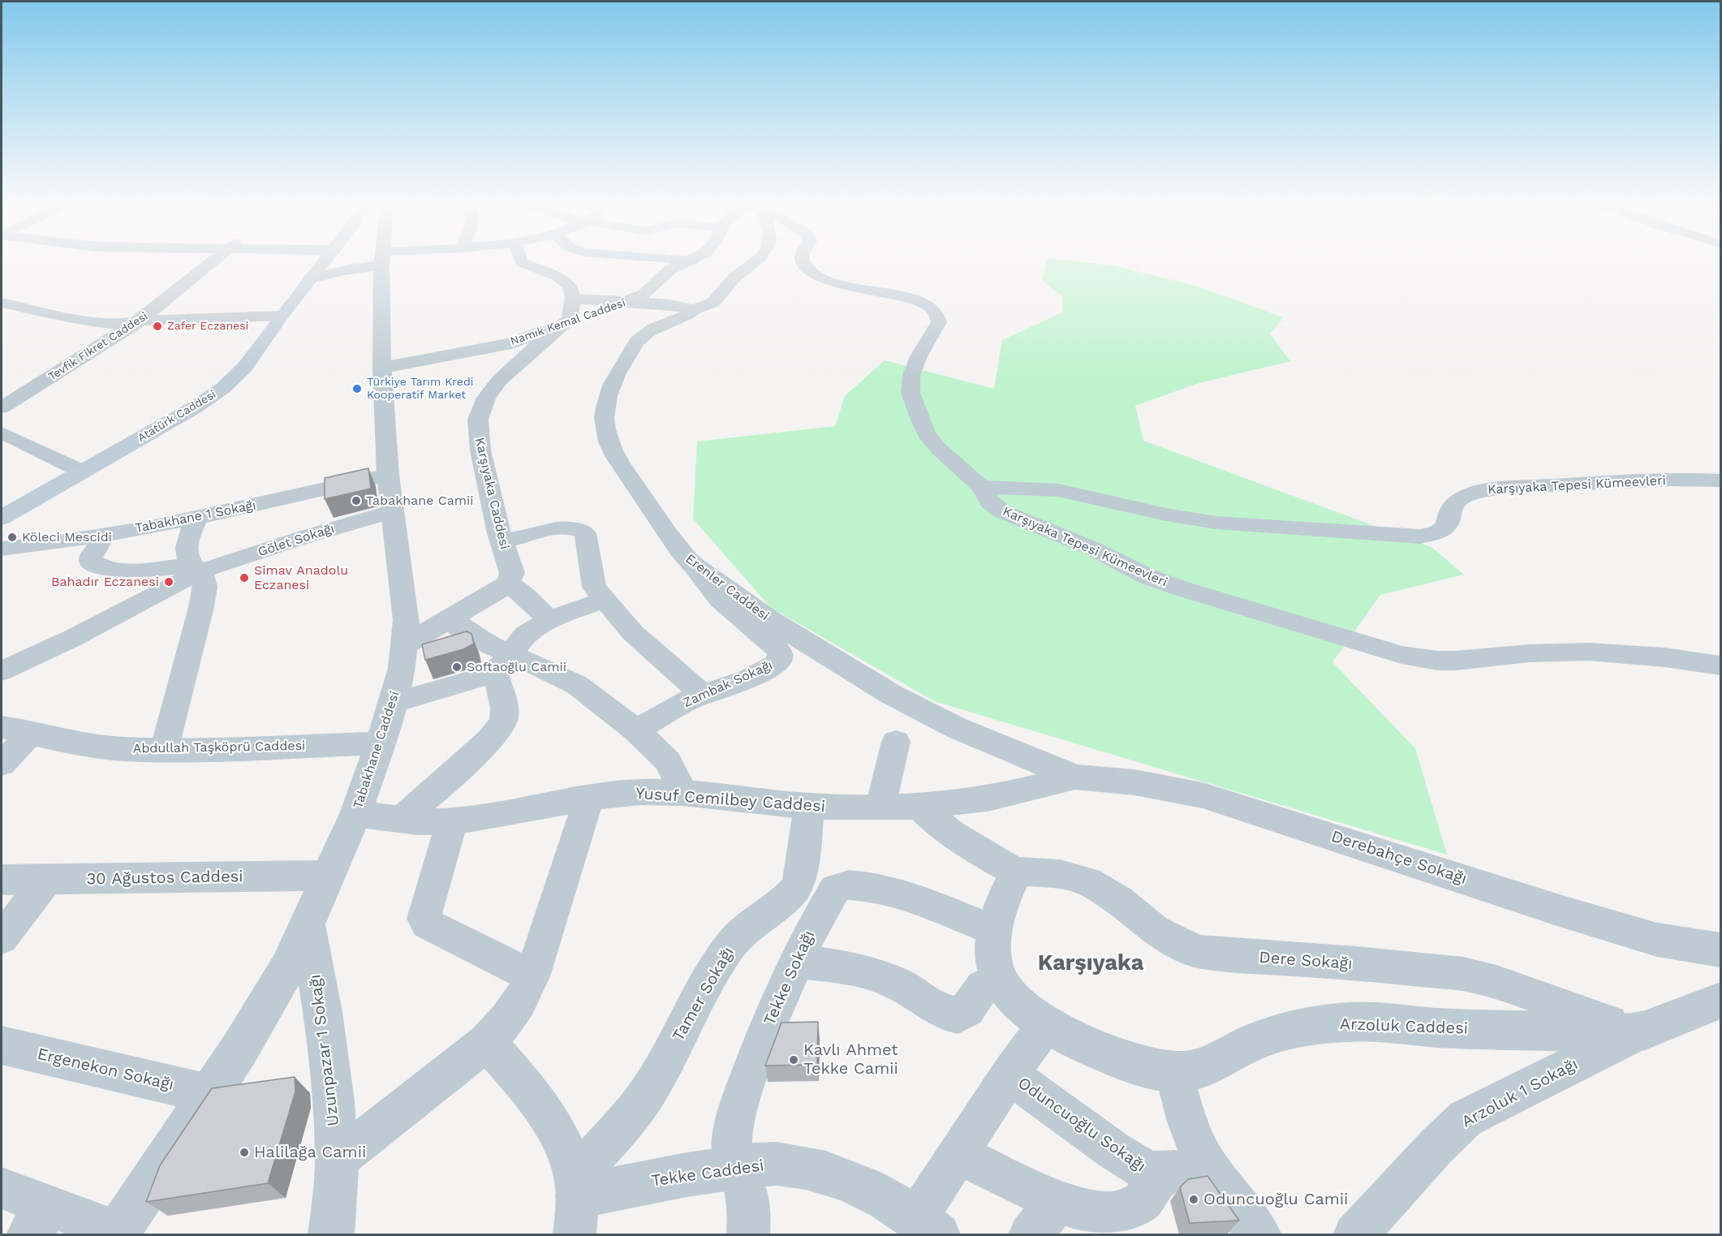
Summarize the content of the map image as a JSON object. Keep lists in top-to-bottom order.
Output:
{
  "streets": {
    "main road": ["Atatürk Caddesi"],
    "street": [
      "Namık Kemal Caddesi",
      "Tevfik Fikret Caddesi",
      "Karşıyaka Tepesi Kümeevleri",
      "Karşıyaka Caddesi",
      "Tabakhane 1 Sokağı",
      "Gölet Sokağı",
      "Erenler Caddesi",
      "Zambak Sokağı",
      "Abdullah Taşköprü Caddesi",
      "Tabakhane Caddesi",
      "Yusuf Cemilbey Caddesi",
      "Derebahçe Sokağı",
      "30 Ağustos Caddesi",
      "Dere Sokağı",
      "Tekke Sokağı",
      "Tamer Sokağı",
      "Arzoluk Caddesi",
      "Uzunpazar 1 Sokağı",
      "Ergenekon Sokağı",
      "Arzoluk 1 Sokağı",
      "Oduncuoğlu Sokağı",
      "Tekke Caddesi"
    ]
  },
  "crossings": [
    ["Namık Kemal Caddesi", "Karşıyaka Caddesi"],
    ["Namık Kemal Caddesi", "Tabakhane Caddesi"],
    ["Tabakhane 1 Sokağı", "Tabakhane Caddesi"],
    ["Gölet Sokağı", "Tabakhane Caddesi"],
    ["Erenler Caddesi", "Zambak Sokağı"],
    ["Erenler Caddesi", "Yusuf Cemilbey Caddesi"],
    ["Erenler Caddesi", "Derebahçe Sokağı"],
    ["Abdullah Taşköprü Caddesi", "Tabakhane Caddesi"],
    ["Tabakhane Caddesi", "Yusuf Cemilbey Caddesi"],
    ["Tabakhane Caddesi", "30 Ağustos Caddesi"],
    ["Tabakhane Caddesi", "Uzunpazar 1 Sokağı"],
    ["Tabakhane Caddesi", "Ergenekon Sokağı"],
    ["Yusuf Cemilbey Caddesi", "Derebahçe Sokağı"],
    ["Yusuf Cemilbey Caddesi", "Dere Sokağı"],
    ["Yusuf Cemilbey Caddesi", "Tamer Sokağı"],
    ["Dere Sokağı", "Arzoluk Caddesi"],
    ["Dere Sokağı", "Arzoluk 1 Sokağı"],
    ["Tekke Sokağı", "Tekke Caddesi"],
    ["Tamer Sokağı", "Tekke Caddesi"],
    ["Arzoluk Caddesi", "Arzoluk 1 Sokağı"],
    ["Oduncuoğlu Sokağı", "Tekke Caddesi"]
  ],
  "districts": ["Karşıyaka"],
  "places": [
    "Zafer Eczanesi",
    "Türkiye Tarım Kredi Kooperatif Market",
    "Tabakhane Camii",
    "Köleci Mescidi",
    "Simav Anadolu Eczanesi",
    "Bahadır Eczanesi",
    "Softaoğlu Camii",
    "Kavlı Ahmet Tekke Camii",
    "Halilağa Camii",
    "Oduncuoğlu Camii"
  ]
}
